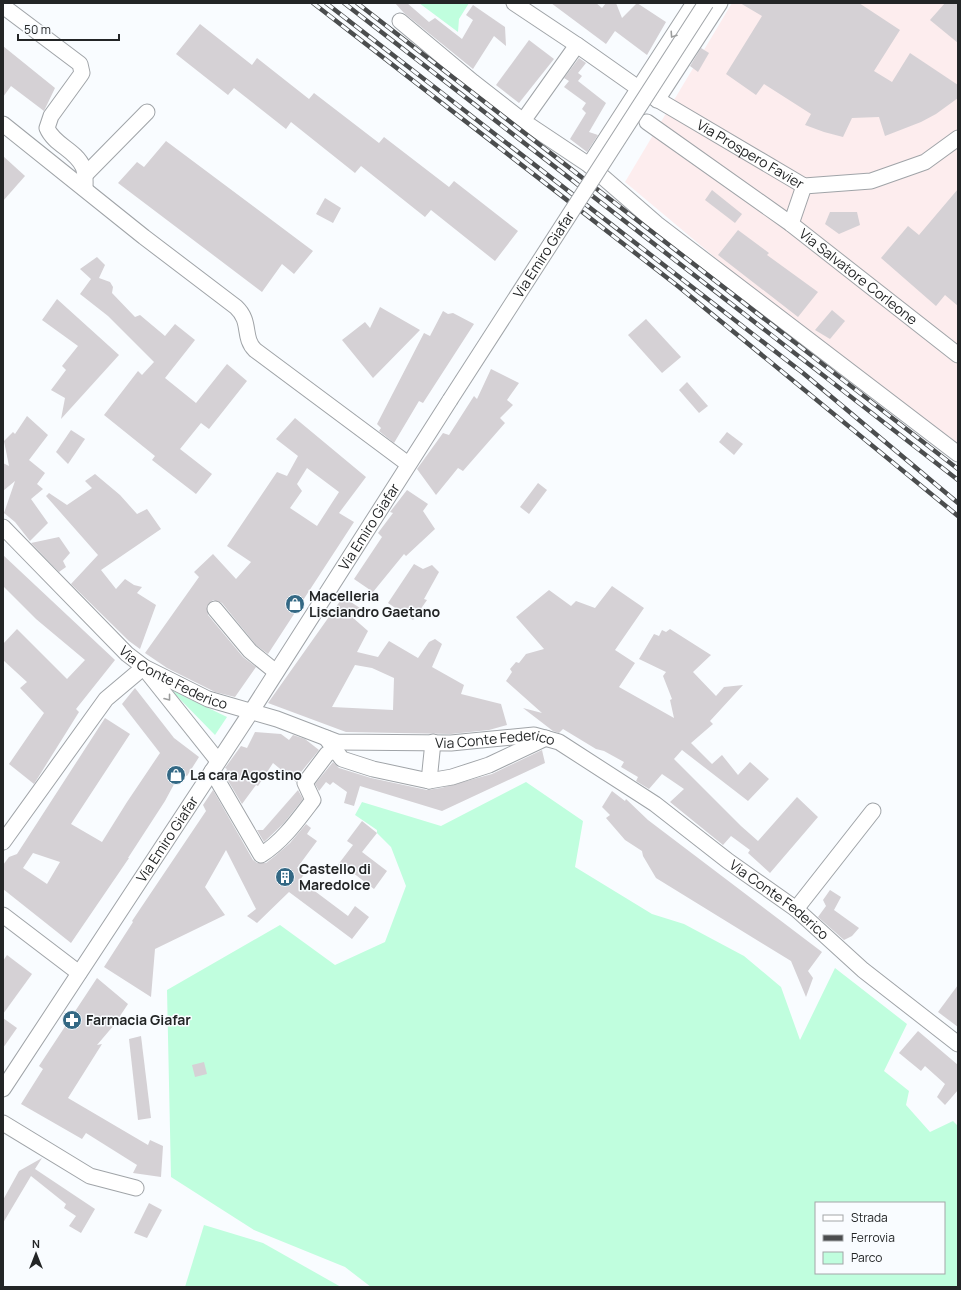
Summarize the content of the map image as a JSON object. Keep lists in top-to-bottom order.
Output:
{
  "streets": {
    "street": [
      "Via Prospero Favier",
      "Via Emiro Giafar",
      "Via Salvatore Corleone",
      "Via Conte Federico"
    ]
  },
  "crossings": [
    ["Via Prospero Favier", "Via Salvatore Corleone"],
    ["Via Emiro Giafar", "Via Conte Federico"]
  ],
  "places": {
    "shop": ["Macelleria Lisciandro Gaetano", "La cara Agostino"],
    "building": ["Castello di Maredolce"],
    "pharmacy": ["Farmacia Giafar"]
  },
  "legend": ["Strada", "Ferrovia", "Parco"],
  "scale_bar": "50 m",
  "north": "top"
}
